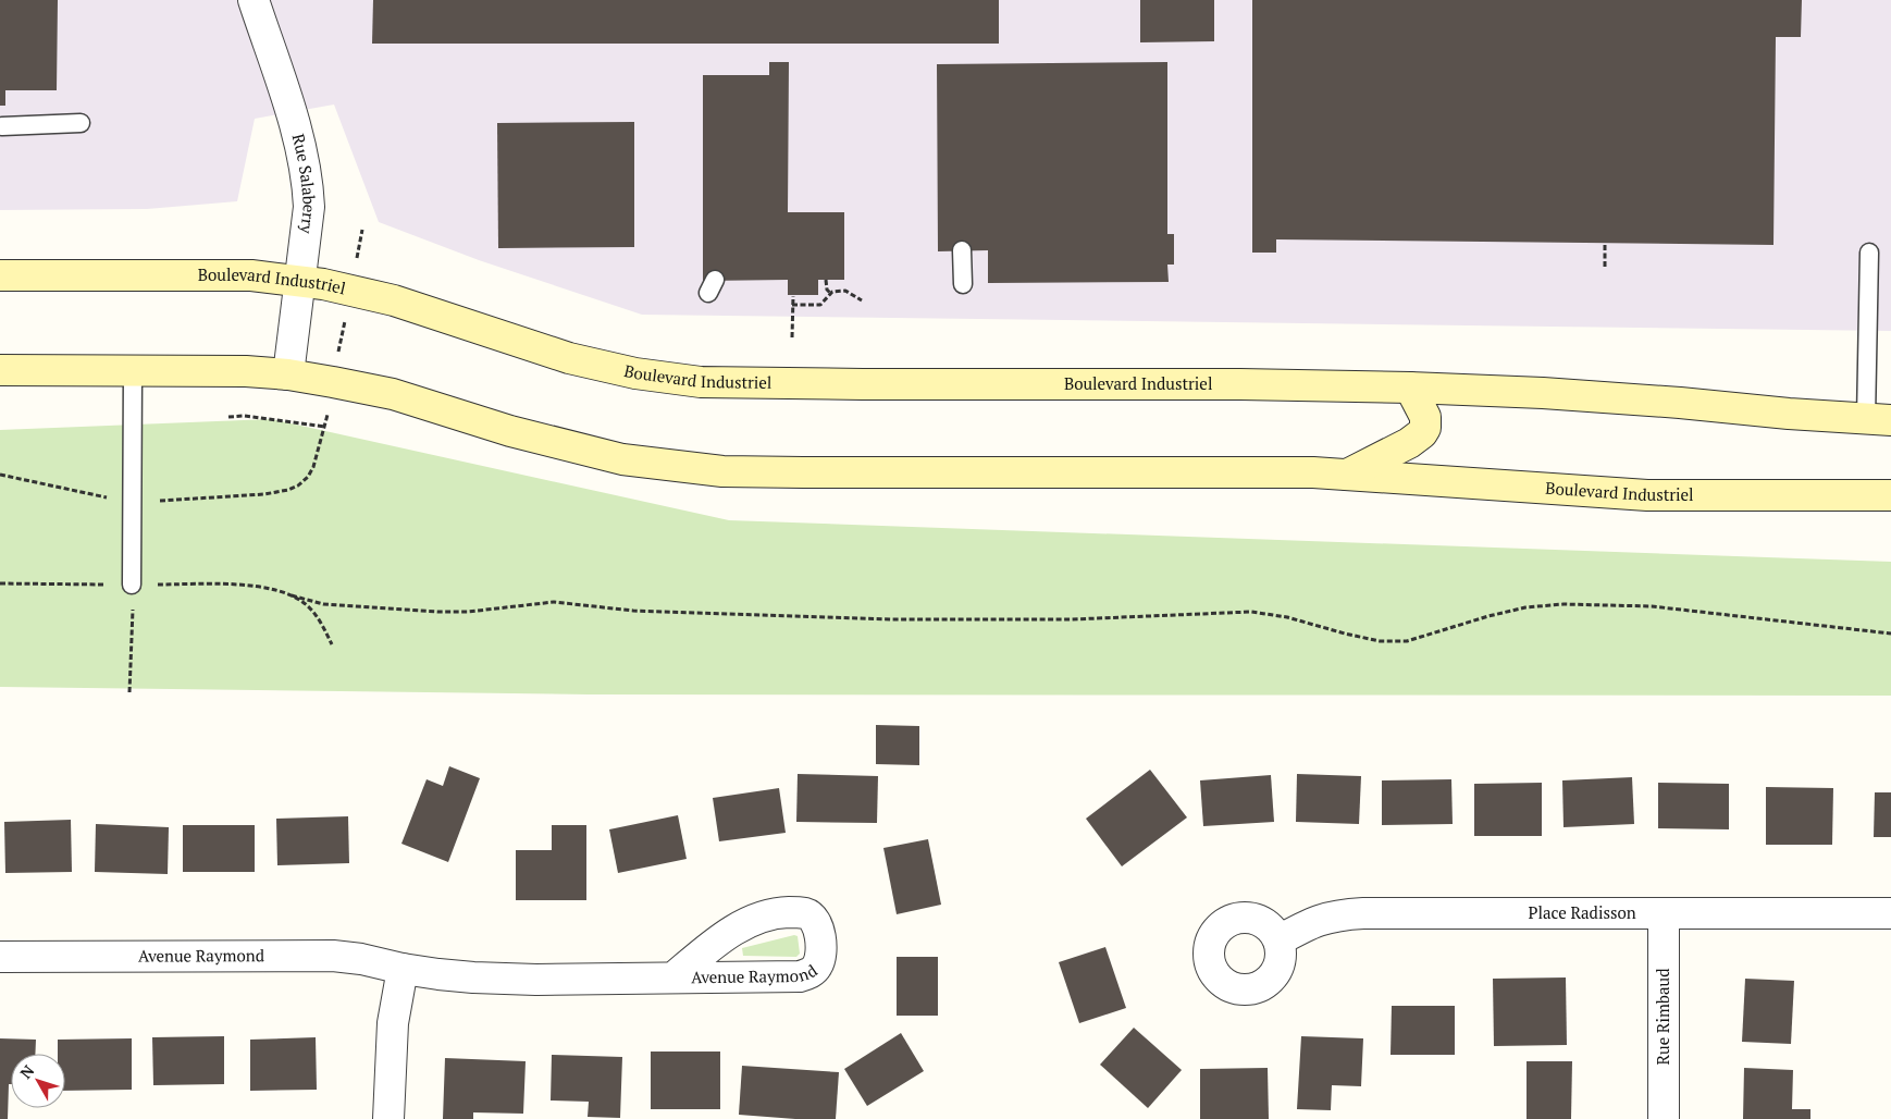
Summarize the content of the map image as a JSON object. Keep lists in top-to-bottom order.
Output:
{
  "streets": {
    "street": [
      "Rue Salaberry",
      "Boulevard Industriel",
      "Place Radisson",
      "Avenue Raymond",
      "Rue Rimbaud"
    ]
  },
  "crossings": [
    ["Rue Salaberry", "Boulevard Industriel"],
    ["Place Radisson", "Rue Rimbaud"]
  ],
  "north": "top left"
}
